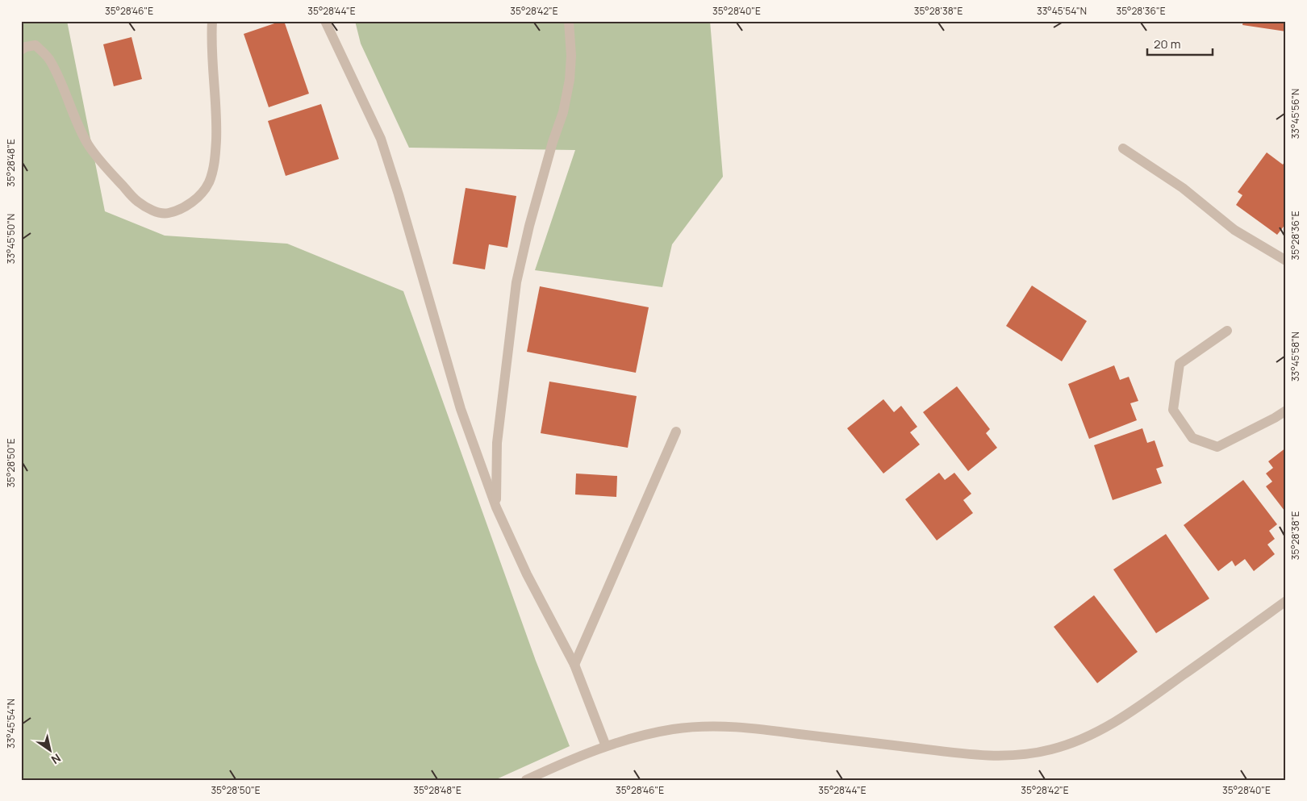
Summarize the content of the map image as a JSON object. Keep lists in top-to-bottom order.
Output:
{
  "scale_bar": "20 m",
  "north": "bottom right",
  "coordinates": [
    "35°28'46\"E",
    "35°28'44\"E",
    "35°28'42\"E",
    "35°28'40\"E",
    "35°28'38\"E",
    "33°45'54\"N",
    "35°28'36\"E",
    "33°45'56\"N",
    "35°28'48\"E",
    "33°45'50\"N",
    "33°45'58\"N",
    "35°28'50\"E"
  ]
}
